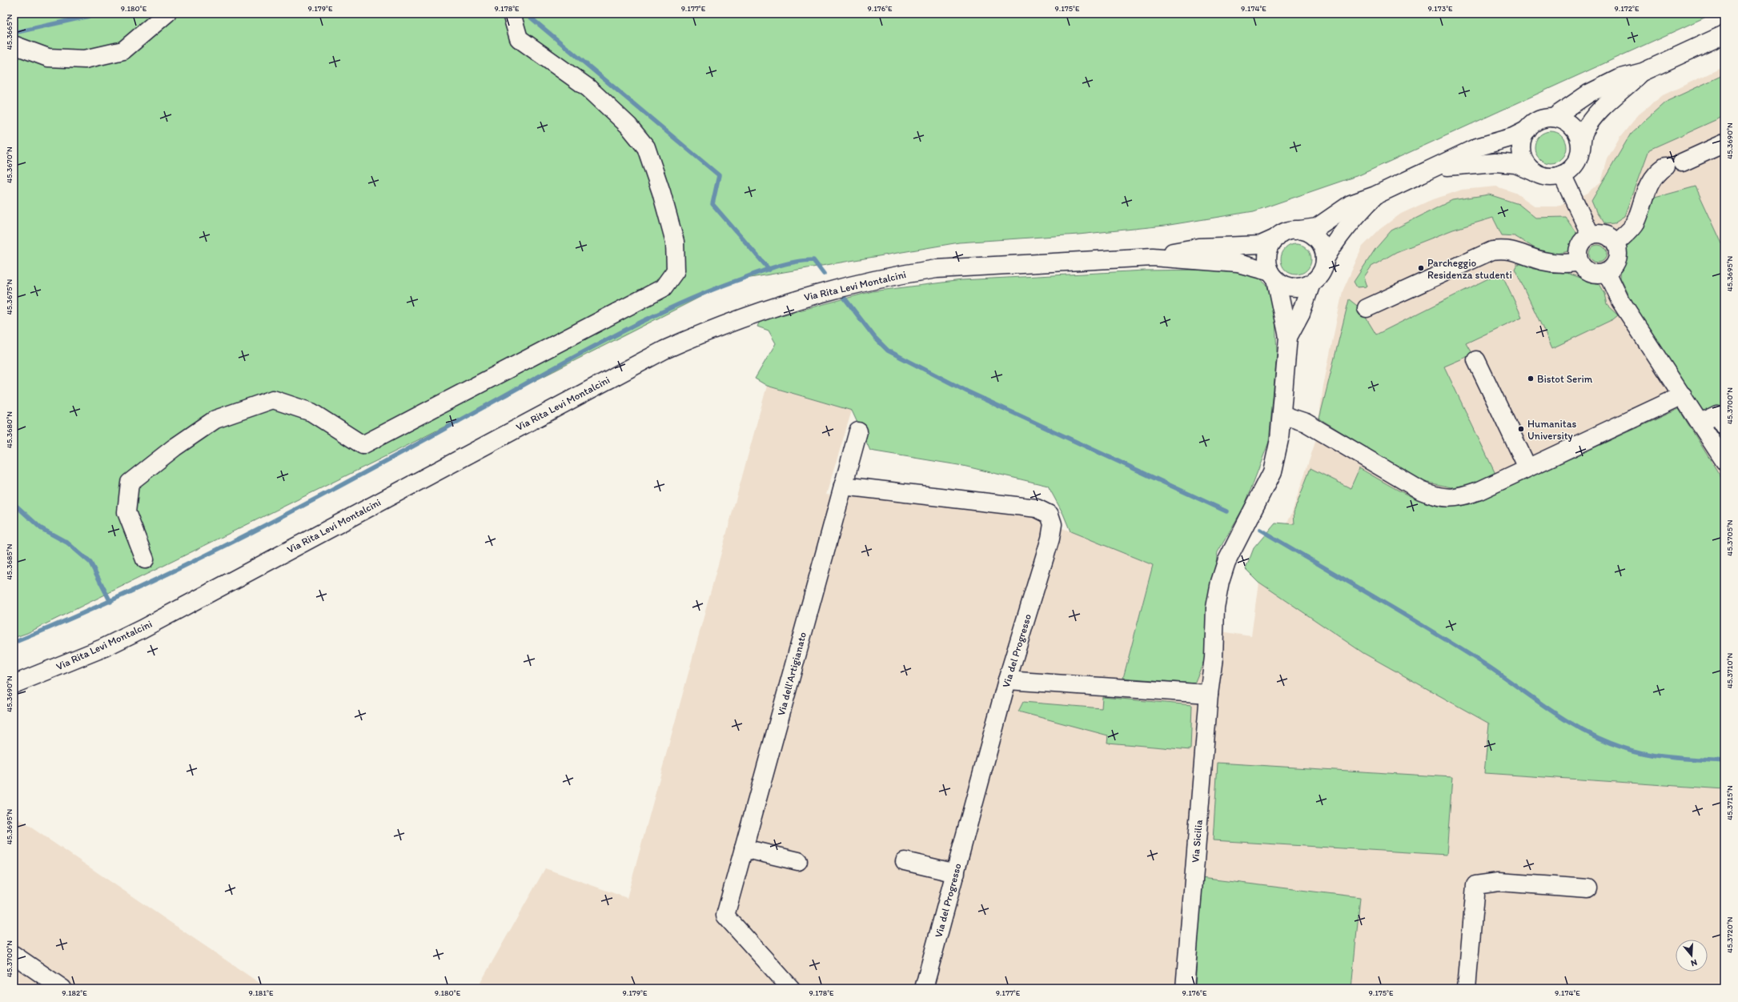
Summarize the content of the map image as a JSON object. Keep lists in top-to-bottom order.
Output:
{
  "streets": {
    "street": [
      "Via Rita Levi Montalcini",
      "Via del Progresso",
      "Via dell'Artigianato",
      "Via Sicilia"
    ]
  },
  "crossings": [
    ["Via del Progresso", "Via dell'Artigianato"]
  ],
  "places": ["Parcheggio Residenza studenti", "Bistot Serim", "Humanitas University"],
  "north": "bottom",
  "coordinates": [
    "9.180°E",
    "9.179°E",
    "9.178°E",
    "9.177°E",
    "9.176°E",
    "9.175°E",
    "9.174°E",
    "9.173°E",
    "9.172°E",
    "45.3665°N",
    "45.3690°N",
    "45.3670°N",
    "45.3695°N",
    "45.3675°N",
    "45.3700°N",
    "45.3680°N",
    "45.3705°N",
    "45.3685°N",
    "45.3710°N",
    "45.3715°N",
    "45.3720°N",
    "9.182°E",
    "9.181°E"
  ]
}
